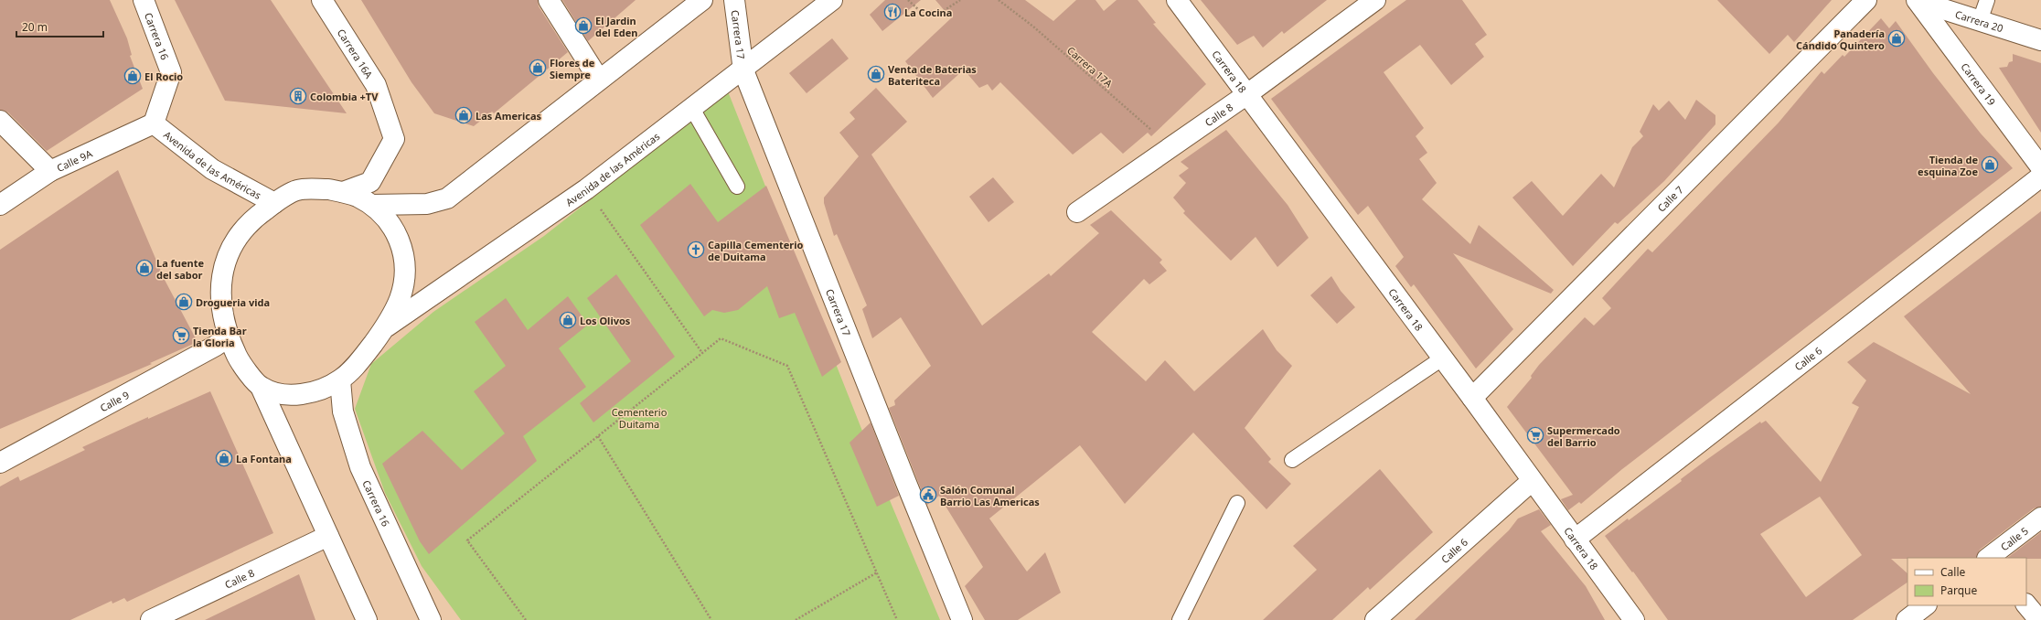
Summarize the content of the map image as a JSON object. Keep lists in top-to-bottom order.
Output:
{
  "streets": {
    "street": [
      "Carrera 20",
      "Carrera 17",
      "Carrera 16",
      "Carrera 16A",
      "Carrera 18",
      "Carrera 19",
      "Calle 8",
      "Calle 9A",
      "Avenida de las Américas",
      "Calle 7",
      "Calle 6",
      "Calle 9",
      "Calle 5"
    ],
    "path": ["Carrera 17A"]
  },
  "crossings": [
    ["Carrera 20", "Carrera 19"],
    ["Carrera 17", "Avenida de las Américas"],
    ["Carrera 16", "Calle 9A"],
    ["Carrera 16", "Avenida de las Américas"],
    ["Carrera 17A", "Calle 8"],
    ["Carrera 18", "Calle 8"],
    ["Carrera 18", "Calle 7"],
    ["Carrera 18", "Calle 6"],
    ["Calle 9A", "Avenida de las Américas"]
  ],
  "parks": ["Cementerio Duitama"],
  "places": {
    "restaurant": ["La Cocina"],
    "shop": [
      "El Jardin del Eden",
      "Panadería Cándido Quintero",
      "Flores de Siempre",
      "Venta de Baterias Bateriteca",
      "El Rocio",
      "Las Americas",
      "Tienda de esquina Zoe",
      "La fuente del sabor",
      "Drogueria vida",
      "Los Olivos",
      "La Fontana"
    ],
    "building": ["Colombia +TV"],
    "church": ["Capilla Cementerio de Duitama"],
    "supermarket": ["Tienda Bar la Gloria", "Supermercado del Barrio"],
    "public building": ["Salón Comunal Barrio Las Americas"]
  },
  "legend": ["Calle", "Parque"],
  "scale_bar": "20 m"
}
